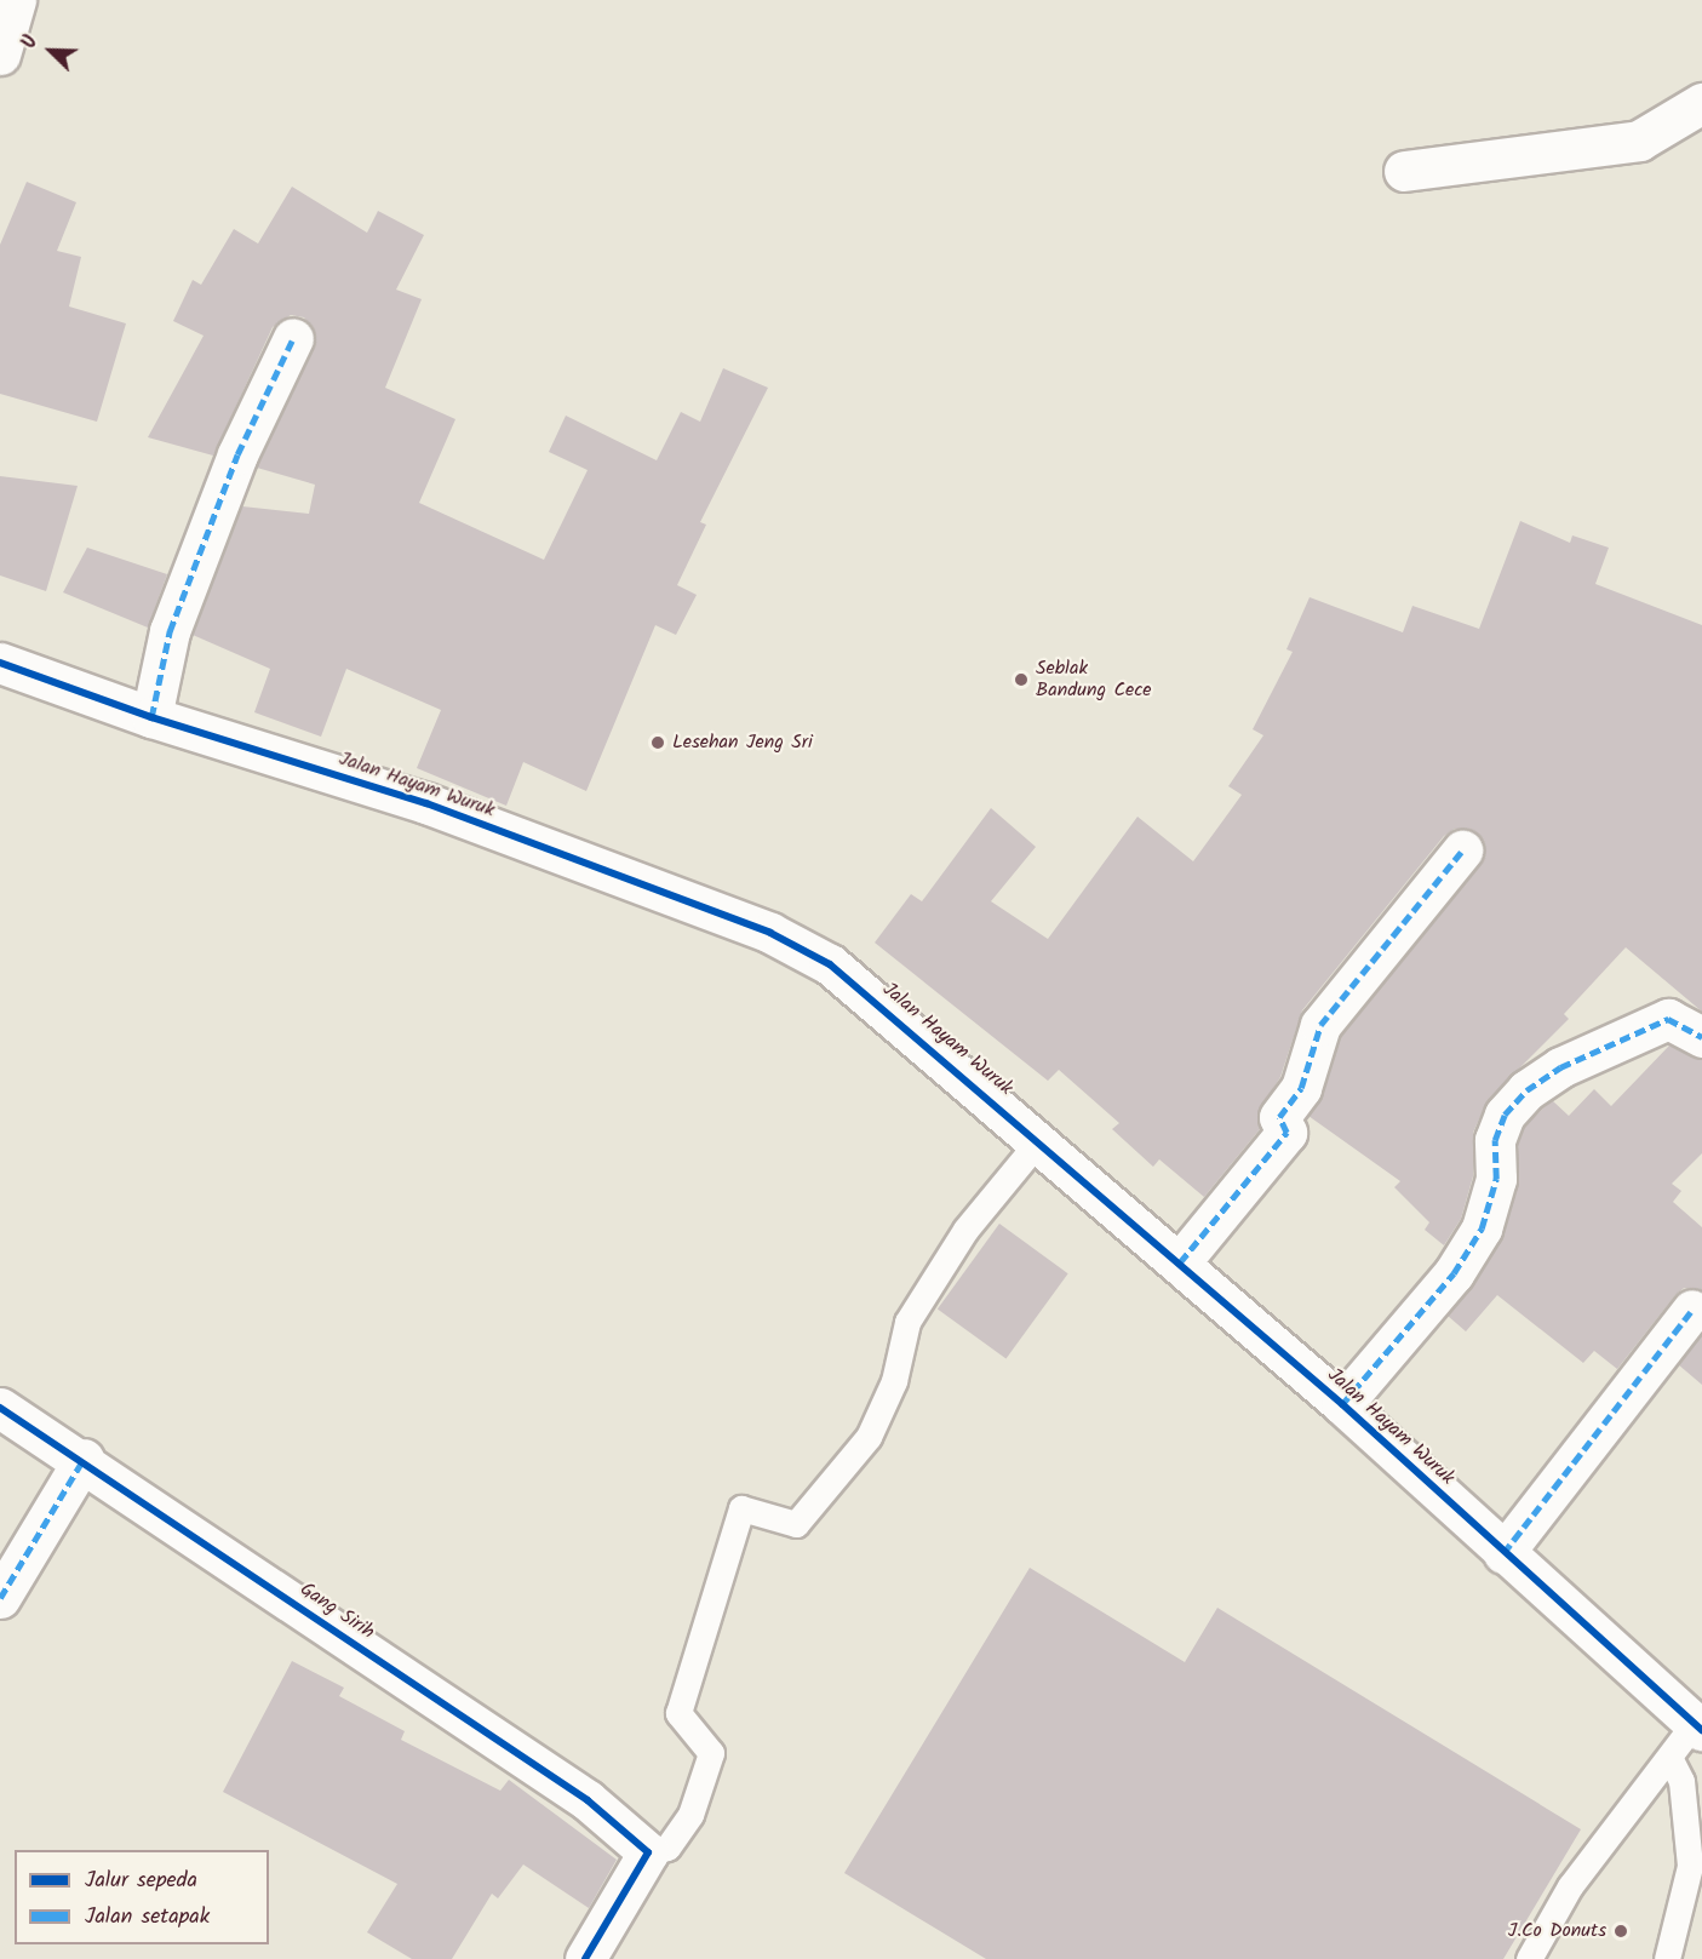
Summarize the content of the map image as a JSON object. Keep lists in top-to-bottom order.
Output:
{
  "streets": {
    "street": ["Jalan Hayam Wuruk", "Gang Sirih"]
  },
  "places": ["Seblak Bandung Cece", "Lesehan Jeng Sri", "J.Co Donuts"],
  "legend": ["Jalur sepeda", "Jalan setapak"],
  "north": "top left"
}
